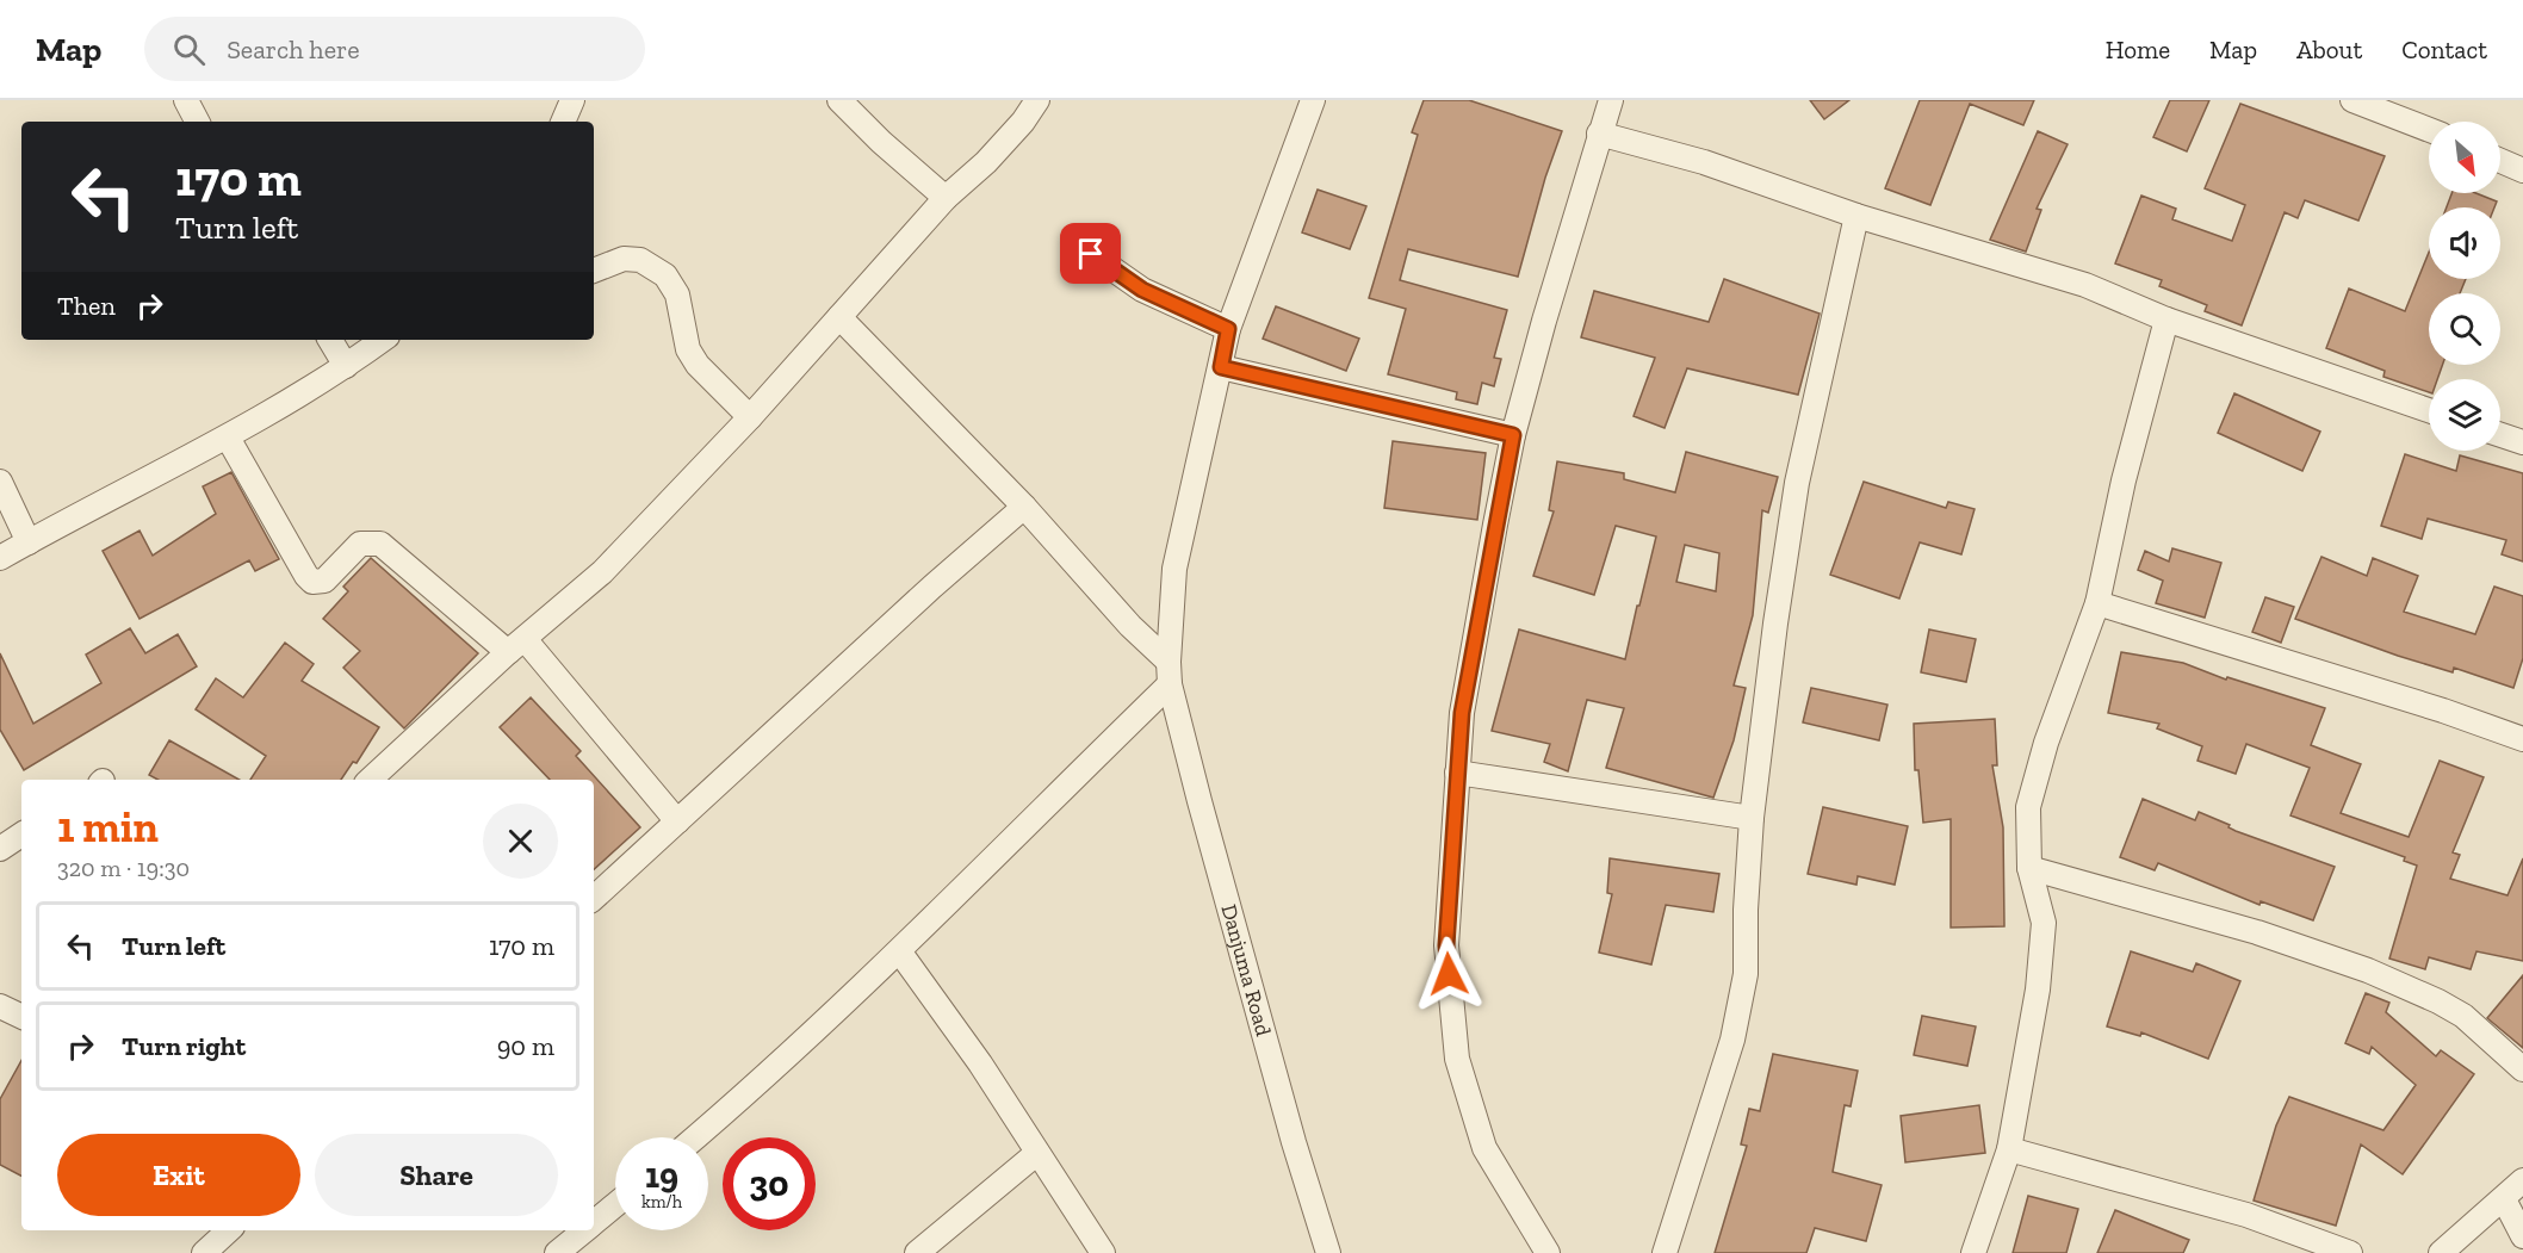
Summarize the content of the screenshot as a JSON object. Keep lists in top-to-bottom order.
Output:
{
  "streets": {
    "street": ["Danjuma Road"]
  },
  "north": "bottom right",
  "page": {
    "header": "Map",
    "search": "Search here",
    "nav": [
      "Home",
      "Map",
      "About",
      "Contact"
    ],
    "turn": ["170 m", "Turn left"],
    "then": "Then",
    "heading": ["1 min", "320 m · 19:30"],
    "list": [
      {
        "name": "Turn left",
        "value": "170 m"
      },
      {
        "name": "Turn right",
        "value": "90 m"
      }
    ],
    "buttons": ["Exit", "Share"],
    "speed": "19 km/h",
    "limit": "30"
  }
}
